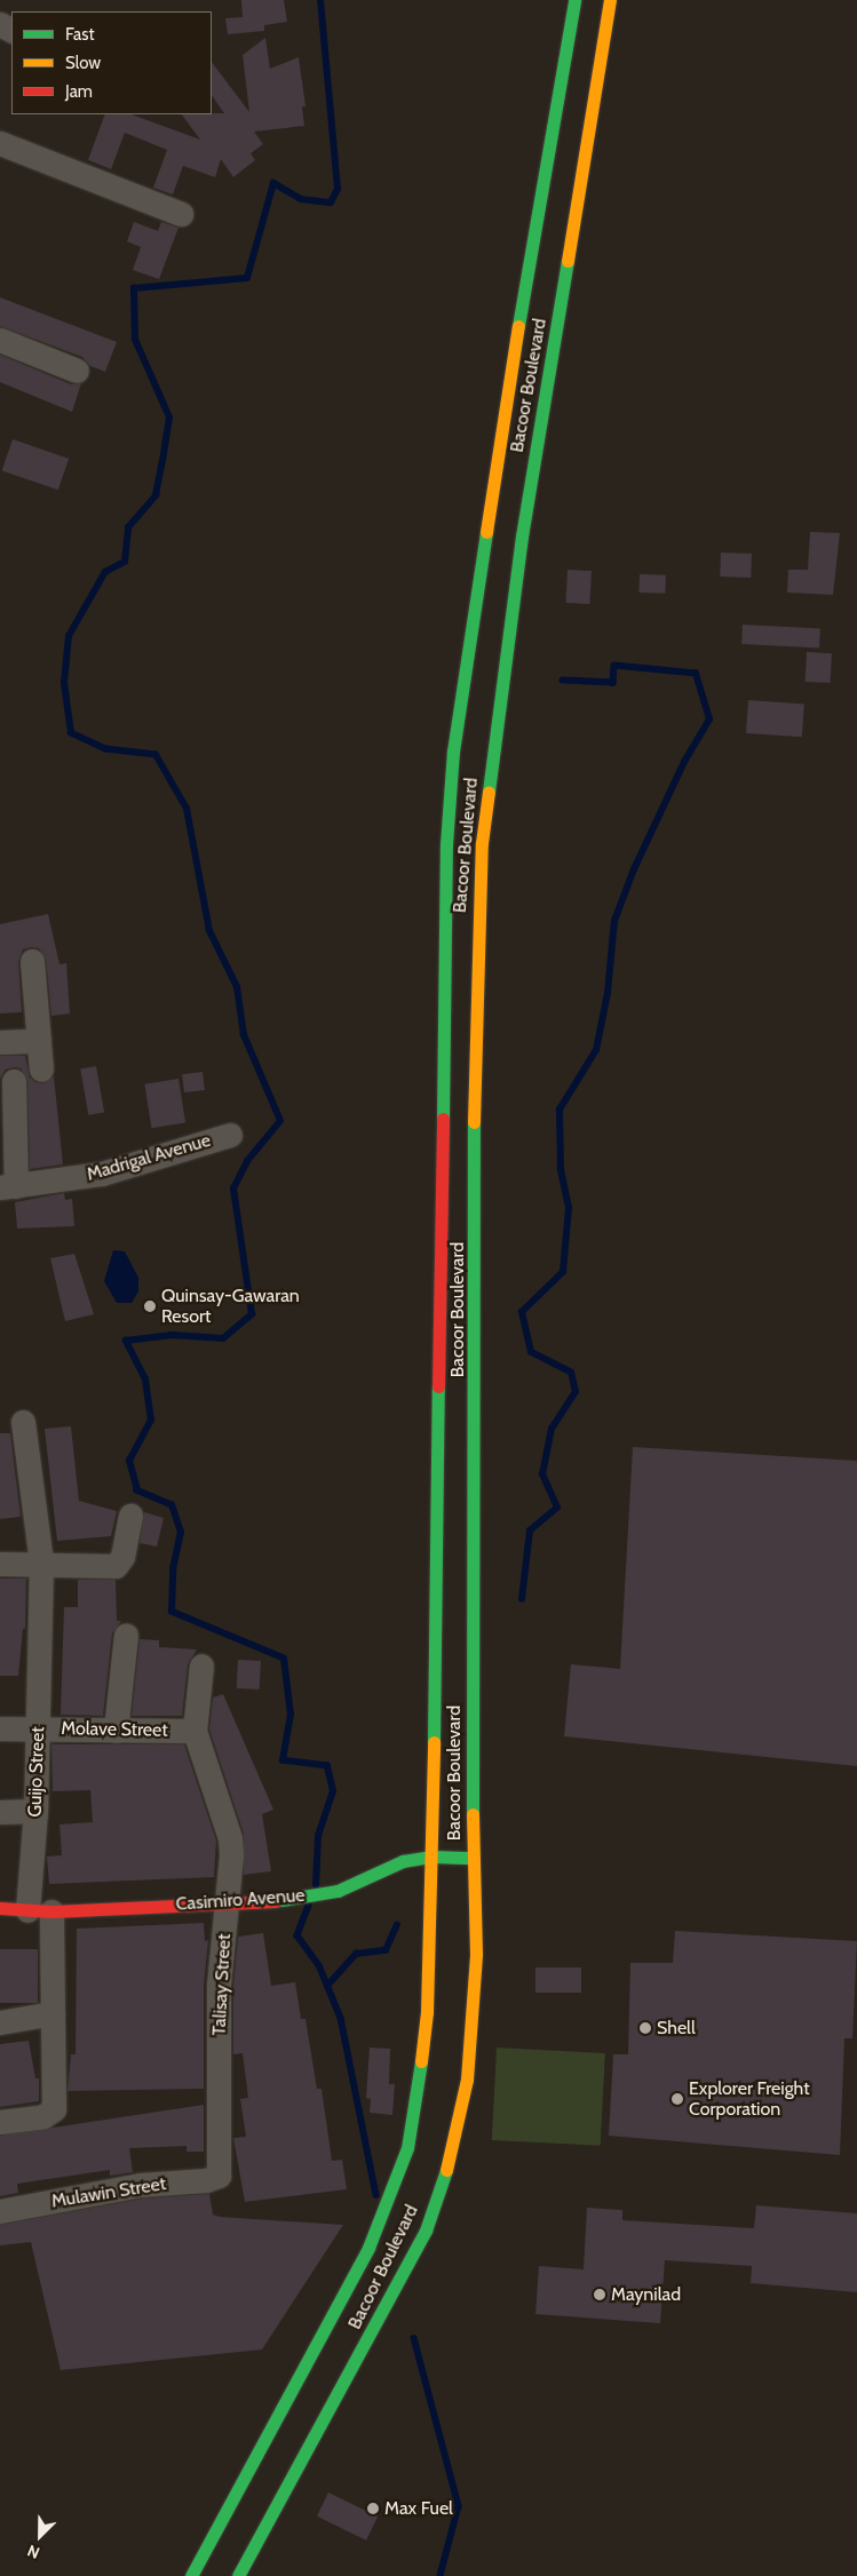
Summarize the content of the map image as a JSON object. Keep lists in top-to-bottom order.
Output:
{
  "streets": {
    "main road": ["Bacoor Boulevard", "Casimiro Avenue"],
    "street": [
      "Madrigal Avenue",
      "Molave Street",
      "Guijo Street",
      "Talisay Street",
      "Mulawin Street"
    ]
  },
  "crossings": [
    ["Bacoor Boulevard", "Casimiro Avenue"],
    ["Molave Street", "Guijo Street"],
    ["Molave Street", "Talisay Street"],
    ["Guijo Street", "Casimiro Avenue"],
    ["Casimiro Avenue", "Talisay Street"],
    ["Talisay Street", "Mulawin Street"]
  ],
  "places": [
    "Quinsay-Gawaran Resort",
    "Shell",
    "Explorer Freight Corporation",
    "Maynilad",
    "Max Fuel"
  ],
  "legend": ["Fast", "Slow", "Jam"],
  "north": "bottom left"
}
